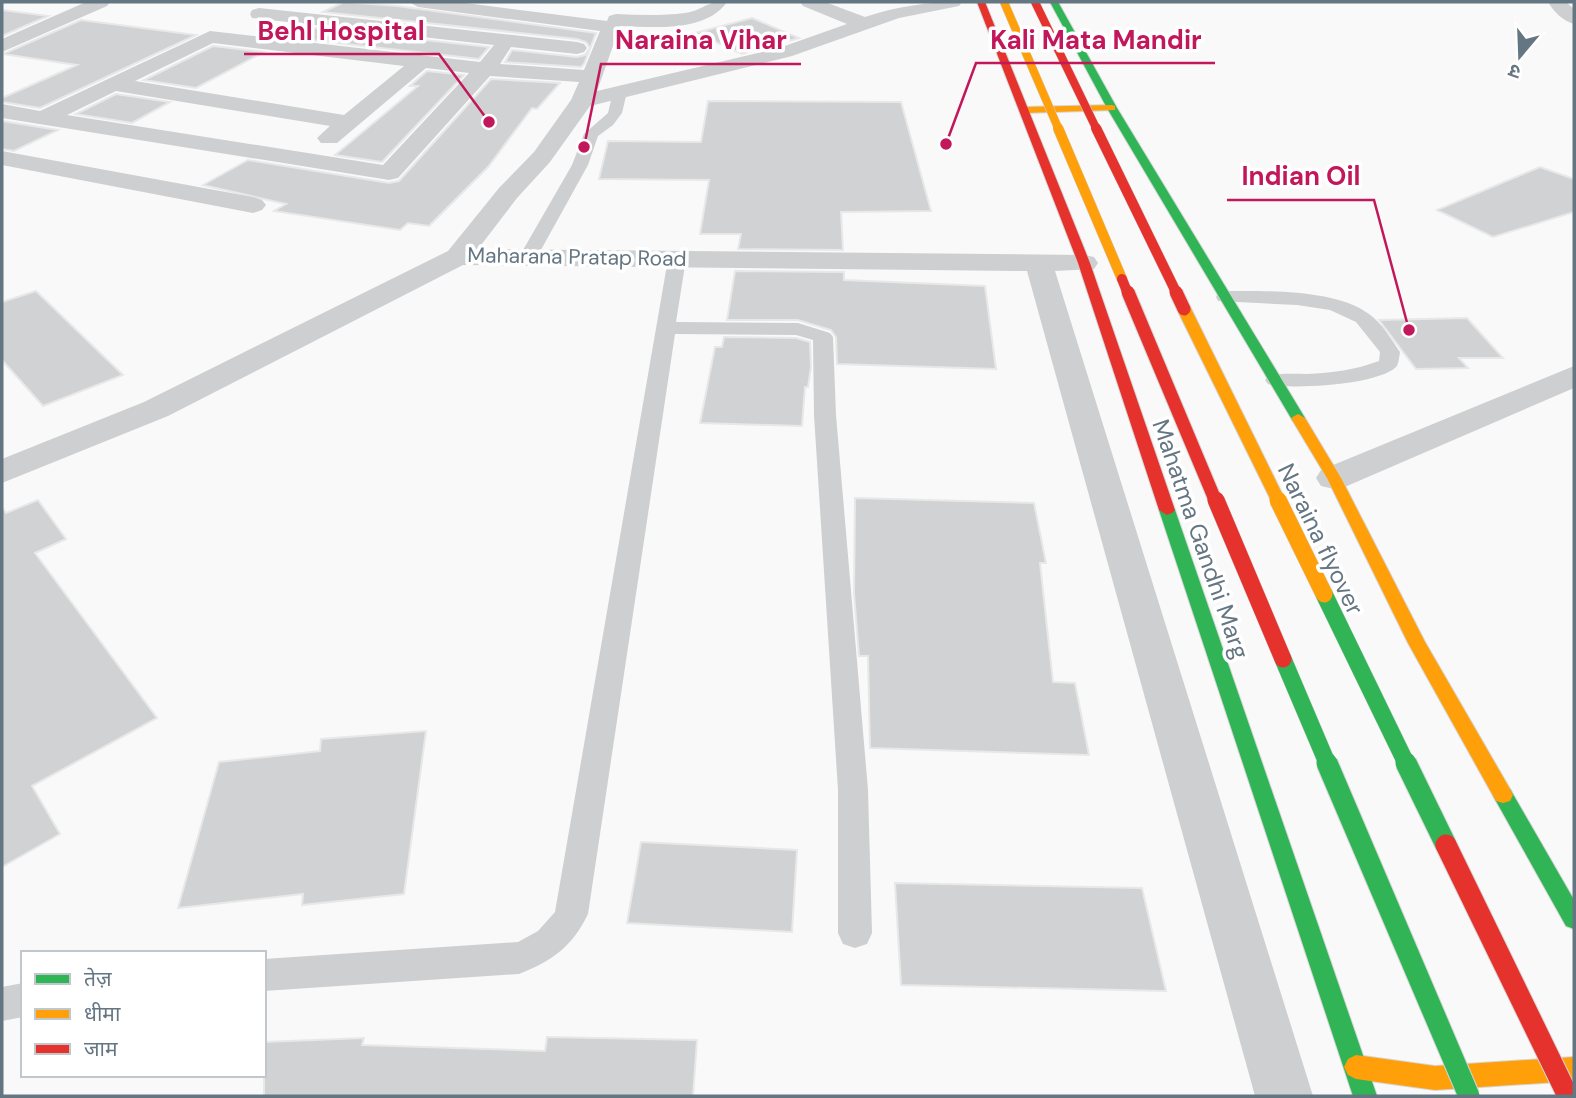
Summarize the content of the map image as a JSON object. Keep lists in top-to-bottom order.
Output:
{
  "streets": {
    "main road": ["Mahatma Gandhi Marg", "Naraina flyover"],
    "street": ["Maharana Pratap Road"]
  },
  "crossings": [
    ["Maharana Pratap Road", "Mahatma Gandhi Marg"]
  ],
  "places": [
    "Behl Hospital",
    "Kali Mata Mandir",
    "Naraina Vihar",
    "Indian Oil"
  ],
  "legend": ["तेज़", "धीमा", "जाम"],
  "north": "bottom"
}
